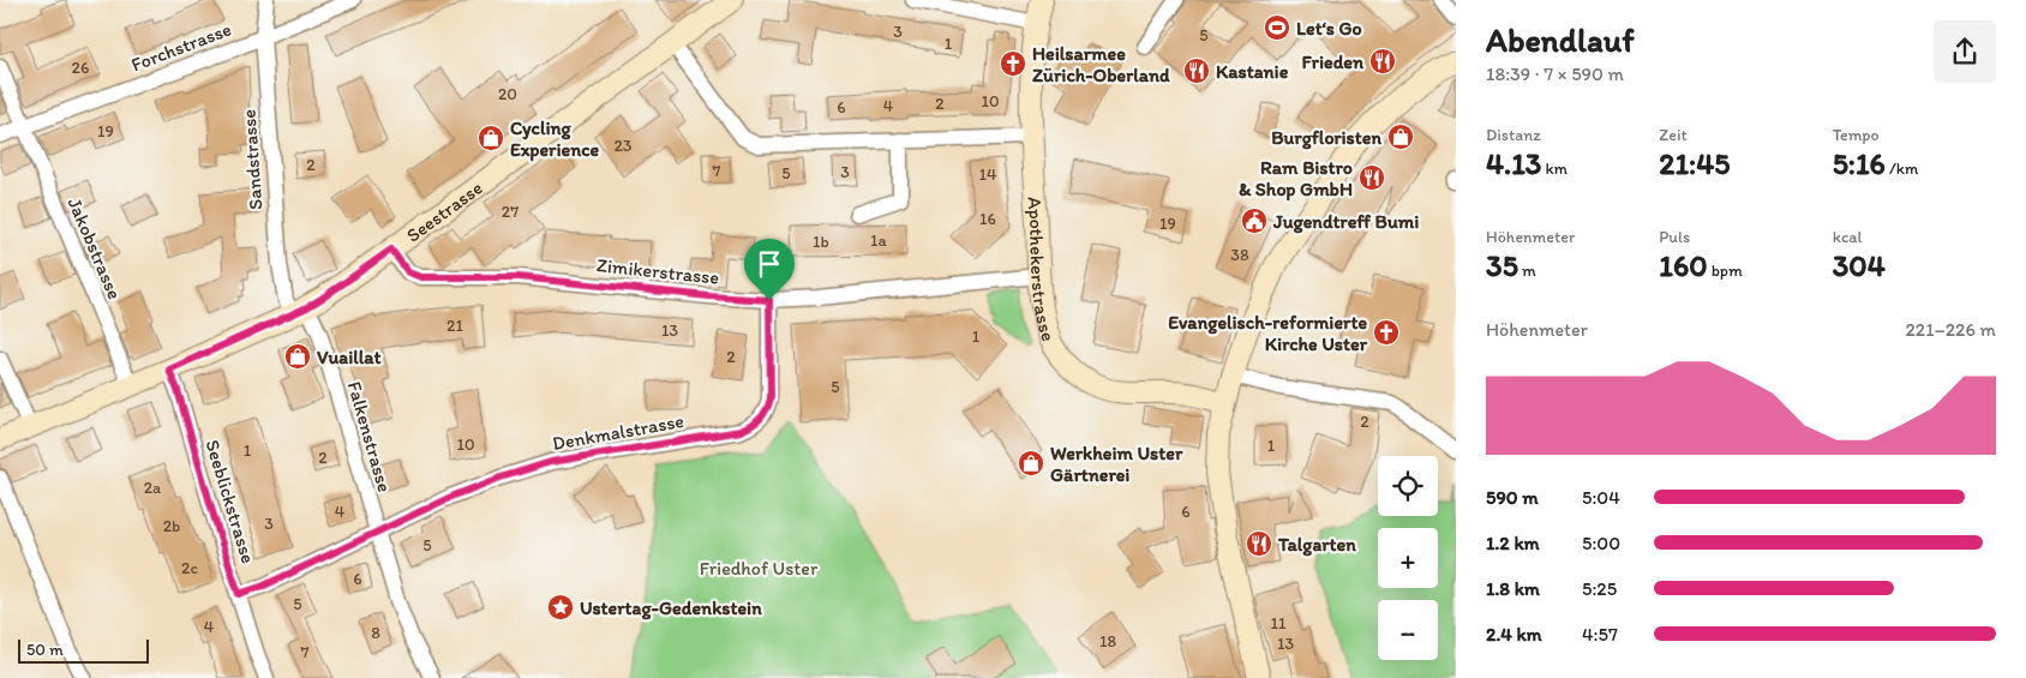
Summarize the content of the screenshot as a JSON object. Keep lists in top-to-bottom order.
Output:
{
  "streets": {
    "street": [
      "Forchstrasse",
      "Sandstrasse",
      "Seestrasse",
      "Jakobstrasse",
      "Apothekerstrasse",
      "Zimikerstrasse",
      "Denkmalstrasse",
      "Falkenstrasse",
      "Seeblickstrasse"
    ]
  },
  "crossings": [
    ["Forchstrasse", "Sandstrasse"],
    ["Forchstrasse", "Jakobstrasse"],
    ["Sandstrasse", "Seestrasse"],
    ["Sandstrasse", "Falkenstrasse"],
    ["Seestrasse", "Jakobstrasse"],
    ["Seestrasse", "Zimikerstrasse"],
    ["Seestrasse", "Falkenstrasse"],
    ["Seestrasse", "Seeblickstrasse"],
    ["Apothekerstrasse", "Zimikerstrasse"],
    ["Zimikerstrasse", "Denkmalstrasse"],
    ["Denkmalstrasse", "Falkenstrasse"],
    ["Denkmalstrasse", "Seeblickstrasse"]
  ],
  "parks": ["Friedhof Uster"],
  "places": {
    "sports": ["Let‘s Go"],
    "restaurant": [
      "Frieden",
      "Kastanie",
      "Ram Bistro & Shop GmbH",
      "Talgarten"
    ],
    "church": ["Heilsarmee Zürich-Oberland", "Evangelisch-reformierte Kirche Uster"],
    "shop": [
      "Burgfloristen",
      "Cycling Experience",
      "Vuaillat",
      "Werkheim Uster Gärtnerei"
    ],
    "public building": ["Jugendtreff Bumi"],
    "place": ["Ustertag-Gedenkstein"]
  },
  "house_numbers": [
    "3",
    "5",
    "1",
    "26",
    "20",
    "10",
    "2",
    "4",
    "6",
    "19",
    "23",
    "2",
    "7",
    "3",
    "5",
    "14",
    "27",
    "16",
    "19",
    "1a",
    "1b",
    "38",
    "21",
    "13",
    "1",
    "2",
    "5",
    "2",
    "10",
    "1",
    "1",
    "2",
    "2a",
    "4",
    "6",
    "3",
    "2b",
    "5",
    "2c",
    "6",
    "5",
    "11",
    "4",
    "8",
    "18",
    "13",
    "7"
  ],
  "scale_bar": "50 m",
  "page": {
    "heading": ["Abendlauf", "18:39 · 7 × 590 m"],
    "stats": [
      ["Distanz", "4.13 km"],
      ["Zeit", "21:45"],
      ["Tempo", "5:16 /km"],
      ["Höhenmeter", "35 m"],
      ["Puls", "160 bpm"],
      ["kcal", "304"]
    ],
    "chart": ["Höhenmeter", "221–226 m"],
    "map_buttons": ["+", "−"],
    "list": [
      {
        "name": "590 m",
        "note": "5:04"
      },
      {
        "name": "1.2 km",
        "note": "5:00"
      },
      {
        "name": "1.8 km",
        "note": "5:25"
      },
      {
        "name": "2.4 km",
        "note": "4:57"
      }
    ],
    "scale": "50 m"
  }
}
